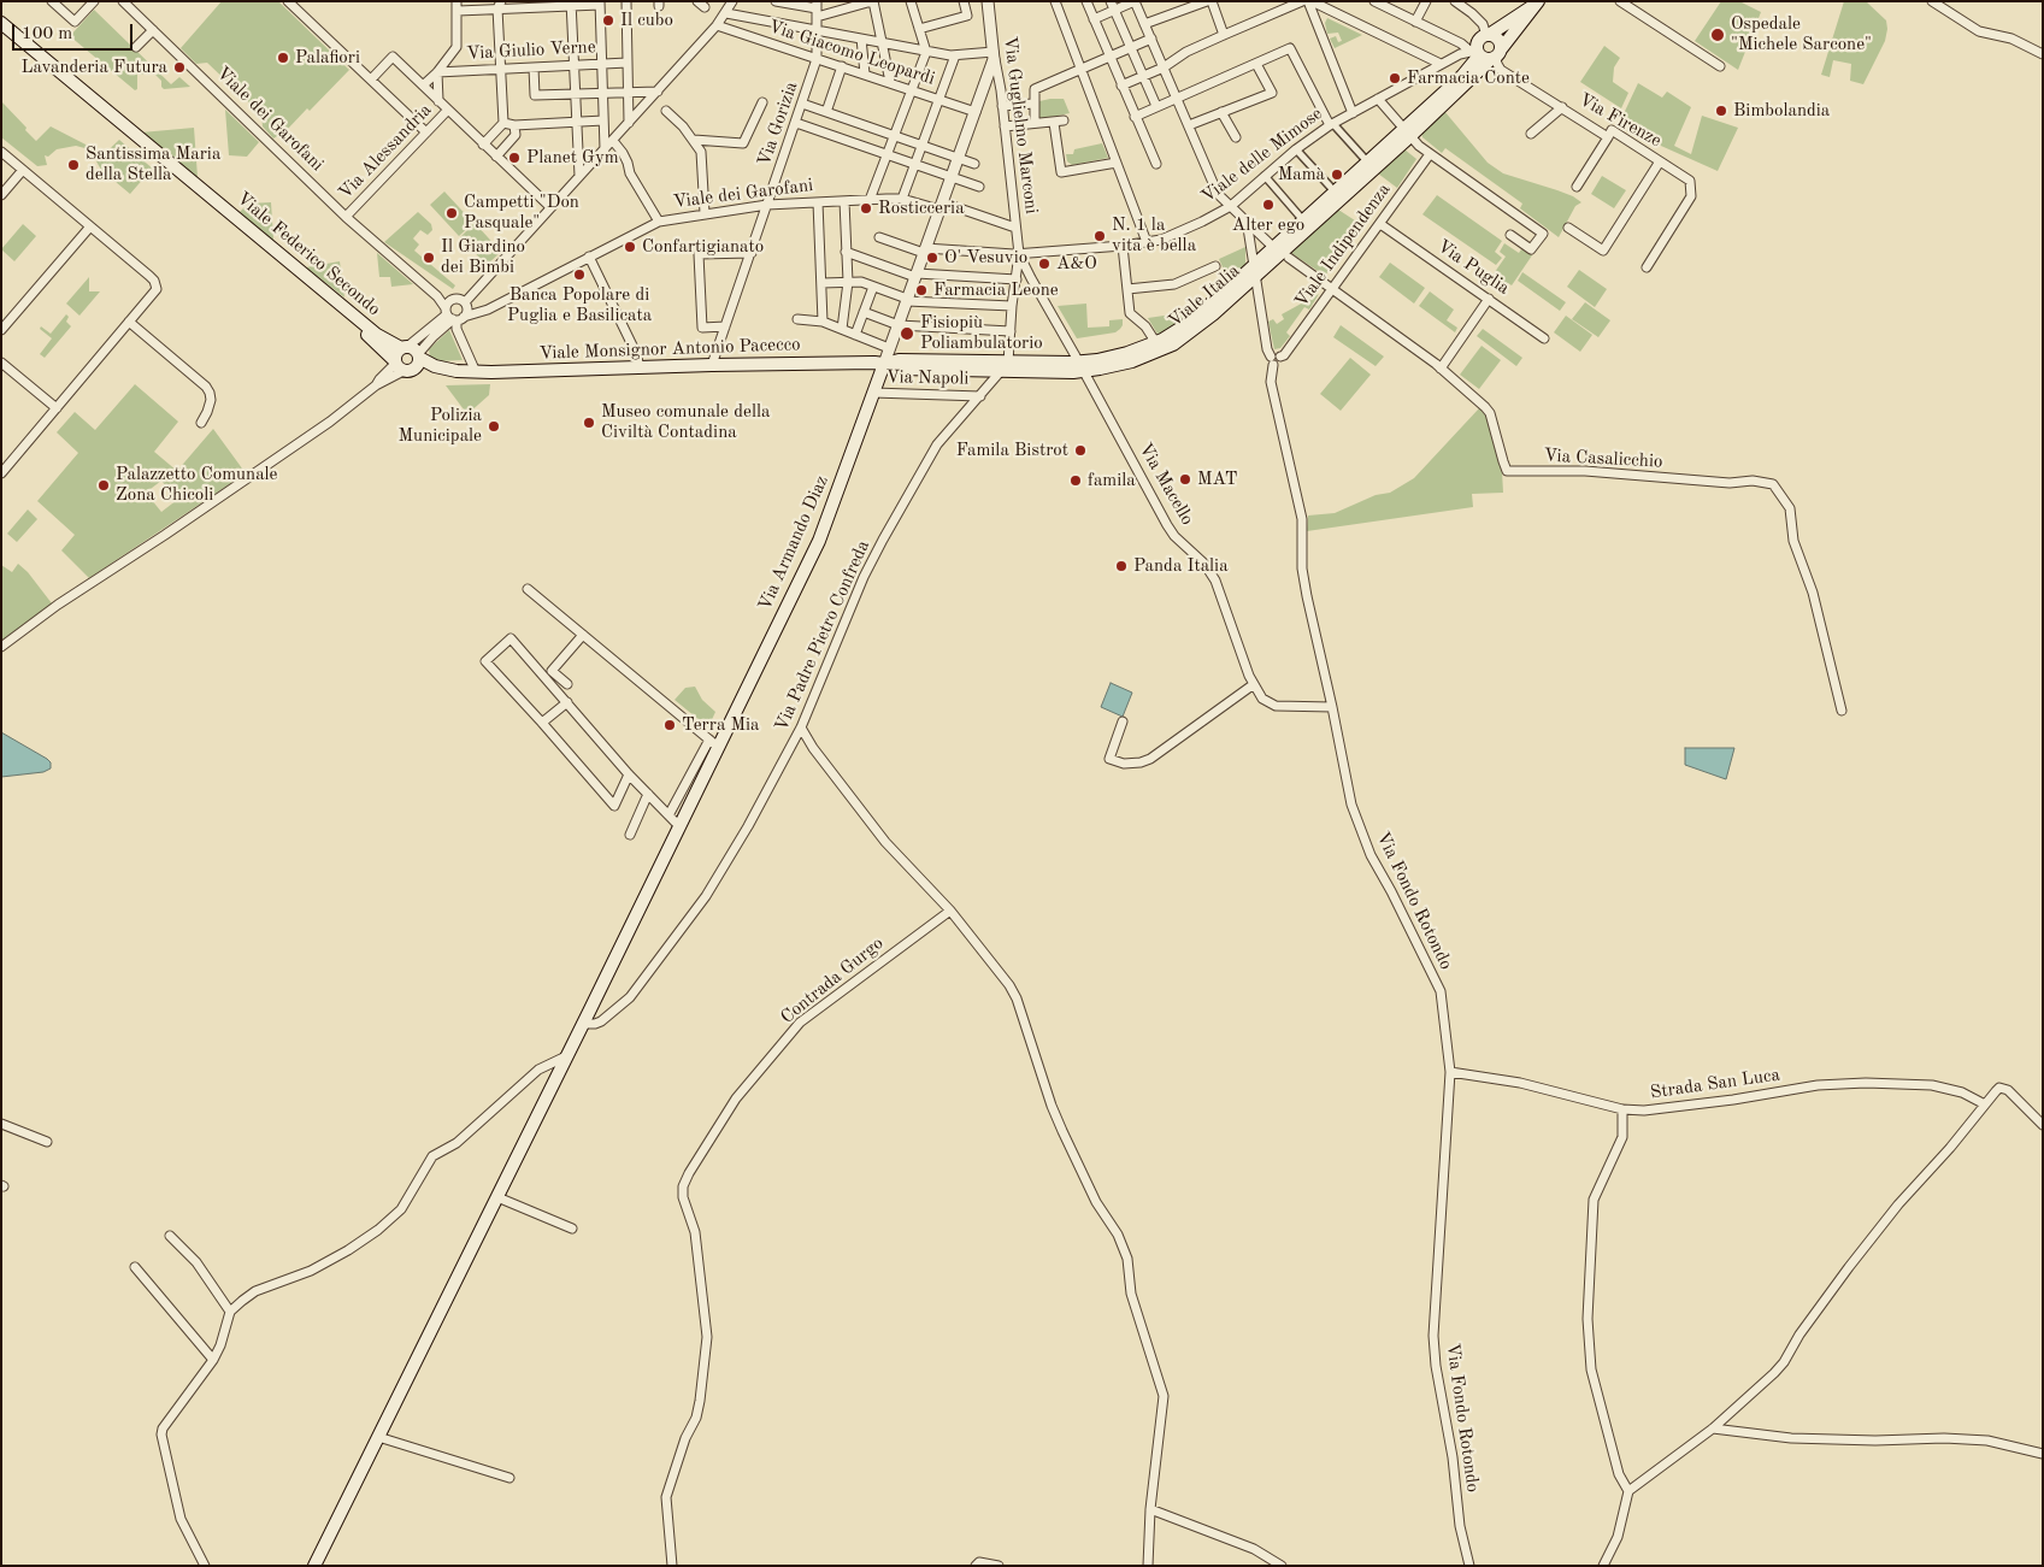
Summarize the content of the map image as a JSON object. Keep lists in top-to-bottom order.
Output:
{
  "streets": {
    "main road": [
      "Viale Federico Secondo",
      "Viale Italia",
      "Viale Monsignor Antonio Pacecco",
      "Via Armando Diaz"
    ],
    "street": [
      "Via Giulio Verne",
      "Via Giacomo Leopardi",
      "Viale dei Garofani",
      "Via Firenze",
      "Via Gorizia",
      "Via Guglielmo Marconi",
      "Via Alessandria",
      "Viale delle Mimose",
      "Viale Indipendenza",
      "Via Puglia",
      "Via Napoli",
      "Via Casalicchio",
      "Via Macello",
      "Via Padre Pietro Confreda",
      "Via Fondo Rotondo",
      "Contrada Gurgo",
      "Strada San Luca"
    ]
  },
  "crossings": [
    ["Via Giacomo Leopardi", "Via Gorizia"],
    ["Via Giacomo Leopardi", "Via Armando Diaz"],
    ["Viale dei Garofani", "Via Gorizia"],
    ["Viale dei Garofani", "Via Guglielmo Marconi"],
    ["Viale dei Garofani", "Via Alessandria"],
    ["Viale dei Garofani", "Via Armando Diaz"],
    ["Via Firenze", "Viale delle Mimose"],
    ["Via Firenze", "Viale Italia"],
    ["Via Gorizia", "Viale Monsignor Antonio Pacecco"],
    ["Via Guglielmo Marconi", "Viale delle Mimose"],
    ["Via Guglielmo Marconi", "Via Macello"],
    ["Via Guglielmo Marconi", "Via Armando Diaz"],
    ["Viale delle Mimose", "Viale Italia"],
    ["Viale delle Mimose", "Via Casalicchio"],
    ["Viale delle Mimose", "Via Macello"],
    ["Viale delle Mimose", "Via Armando Diaz"],
    ["Viale Indipendenza", "Via Puglia"],
    ["Viale Indipendenza", "Via Casalicchio"],
    ["Viale Indipendenza", "Via Fondo Rotondo"],
    ["Viale Federico Secondo", "Viale Monsignor Antonio Pacecco"],
    ["Viale Italia", "Viale Monsignor Antonio Pacecco"],
    ["Viale Italia", "Via Casalicchio"],
    ["Viale Italia", "Via Macello"],
    ["Viale Italia", "Via Armando Diaz"],
    ["Viale Italia", "Via Padre Pietro Confreda"],
    ["Viale Italia", "Via Fondo Rotondo"],
    ["Viale Monsignor Antonio Pacecco", "Via Armando Diaz"],
    ["Via Napoli", "Via Armando Diaz"],
    ["Via Napoli", "Via Padre Pietro Confreda"],
    ["Via Casalicchio", "Via Fondo Rotondo"],
    ["Via Macello", "Via Fondo Rotondo"],
    ["Via Armando Diaz", "Via Padre Pietro Confreda"],
    ["Via Fondo Rotondo", "Strada San Luca"]
  ],
  "places": [
    "Il cubo",
    "Ospedale \"Michele Sarcone\"",
    "Palafiori",
    "Lavanderia Futura",
    "Farmacia Conte",
    "Bimbolandia",
    "Planet Gym",
    "Santissima Maria della Stella",
    "Mamà",
    "Alter ego",
    "Rosticceria",
    "Campetti \"Don Pasquale\"",
    "N. 1 la vita è bella",
    "Confartigianato",
    "Il Giardino dei Bimbi",
    "O' Vesuvio",
    "A&O",
    "Banca Popolare di Puglia e Basilicata",
    "Farmacia Leone",
    "Fisiopiù Poliambulatorio",
    "Museo comunale della Civiltà Contadina",
    "Polizia Municipale",
    "Famila Bistrot",
    "MAT",
    "famila",
    "Palazzetto Comunale Zona Chicoli",
    "Panda Italia",
    "Terra Mia"
  ],
  "scale_bar": "100 m"
}
